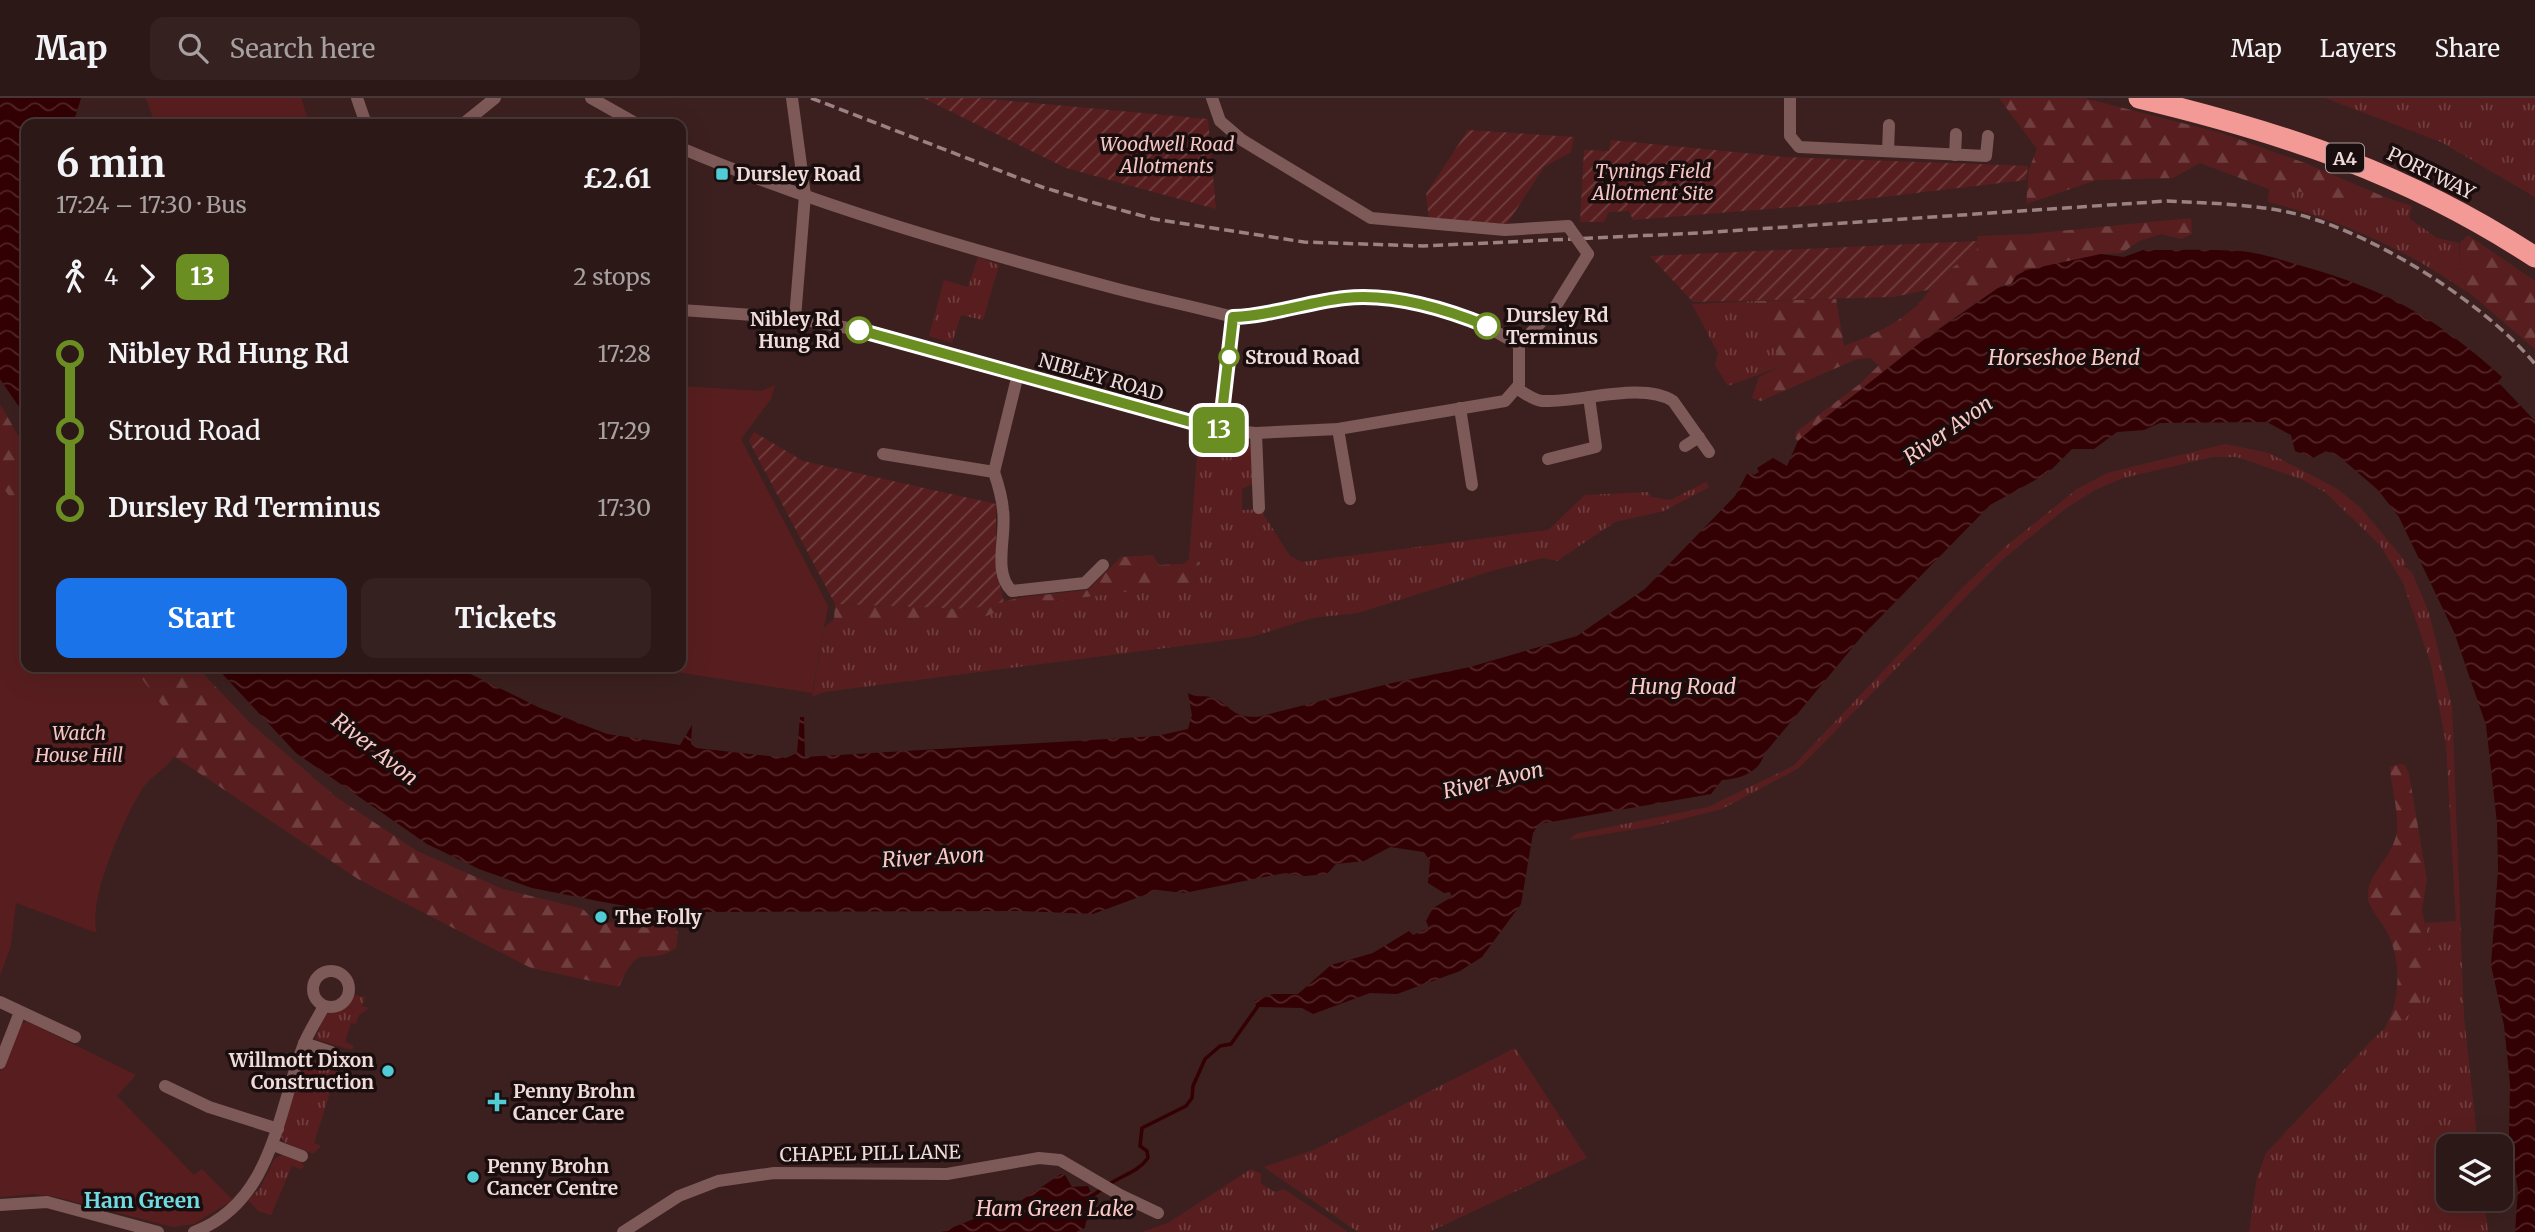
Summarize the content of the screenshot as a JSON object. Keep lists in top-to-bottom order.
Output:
{
  "streets": {
    "highway": ["A4", "PORTWAY"],
    "street": ["NIBLEY ROAD", "CHAPEL PILL LANE"]
  },
  "districts": ["Ham Green"],
  "water": [
    "Horseshoe Bend",
    "River Avon",
    "Hung Road",
    "Ham Green Lake"
  ],
  "parks": ["Woodwell Road Allotments", "Tynings Field Allotment Site", "Watch House Hill"],
  "places": {
    "transit": ["Dursley Road"],
    "other": [
      "Dursley Rd Terminus",
      "Nibley Rd Hung Rd",
      "Stroud Road",
      "The Folly",
      "Willmott Dixon Construction",
      "Penny Brohn Cancer Centre"
    ],
    "health": ["Penny Brohn Cancer Care"]
  },
  "lines": ["bus line 13"],
  "page": {
    "header": "Map",
    "search": "Search here",
    "nav": ["Map", "Layers", "Share"],
    "on_map": "13",
    "heading": ["6 min", "17:24 – 17:30 · Bus", "£2.61"],
    "legs": ["4", "13", "2 stops"],
    "list": [
      {
        "name": "Nibley Rd Hung Rd",
        "value": "17:28"
      },
      {
        "name": "Stroud Road",
        "value": "17:29"
      },
      {
        "name": "Dursley Rd Terminus",
        "value": "17:30"
      }
    ],
    "buttons": ["Start", "Tickets"]
  }
}
